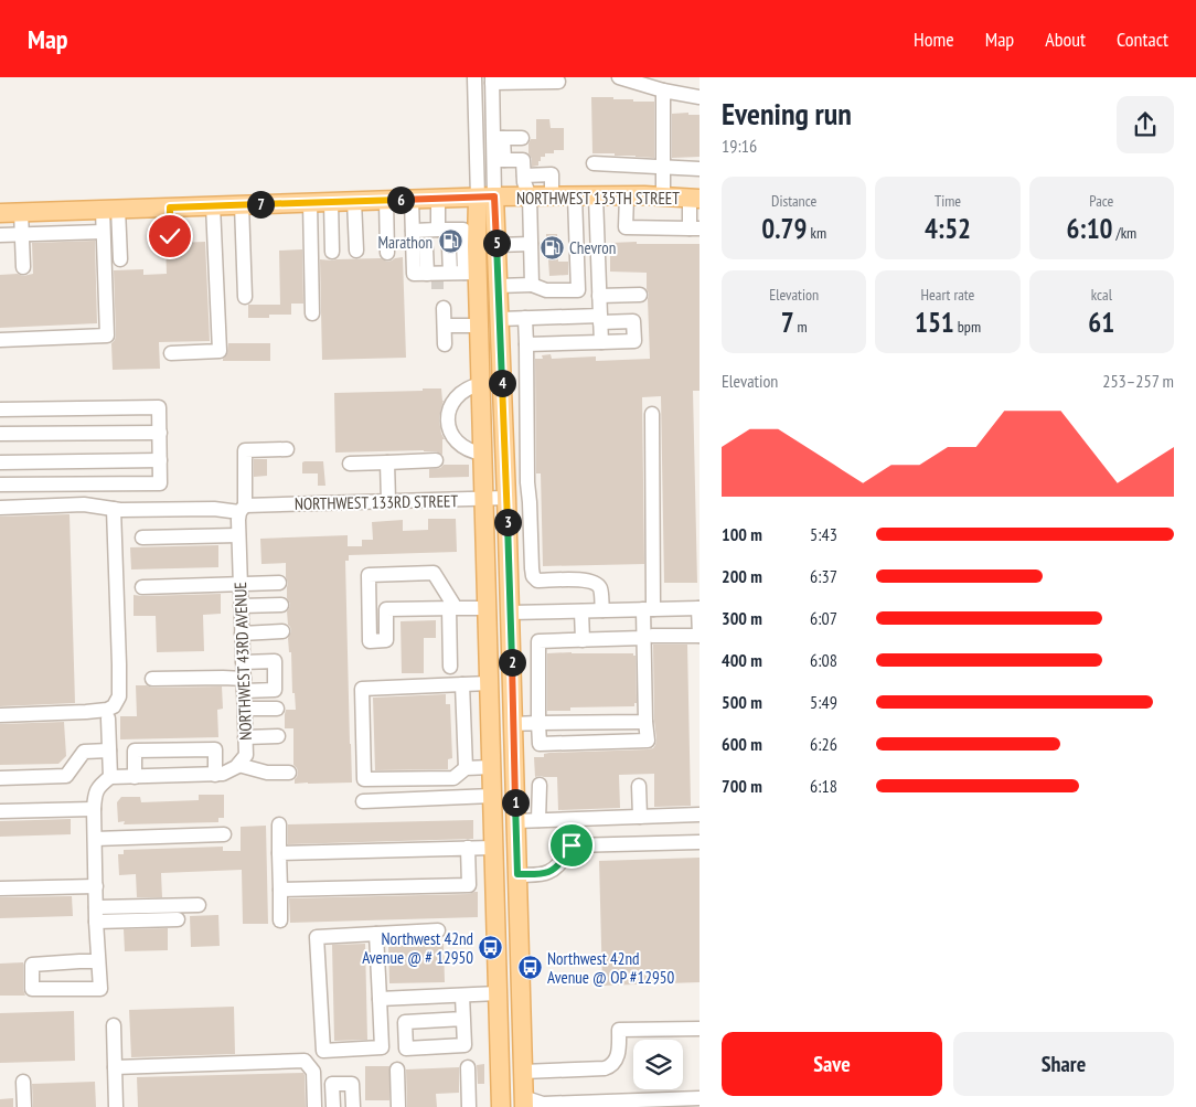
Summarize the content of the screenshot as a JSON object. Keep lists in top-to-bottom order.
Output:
{
  "streets": {
    "main road": ["NORTHWEST 135TH STREET"],
    "street": ["NORTHWEST 133RD STREET", "NORTHWEST 43RD AVENUE"]
  },
  "crossings": [
    ["NORTHWEST 133RD STREET", "NORTHWEST 43RD AVENUE"]
  ],
  "places": {
    "fuel station": ["Marathon", "Chevron"],
    "bus stop": ["Northwest 42nd Avenue @ # 12950", "Northwest 42nd Avenue @ OP #12950"]
  },
  "page": {
    "header": "Map",
    "nav": [
      "Home",
      "Map",
      "About",
      "Contact"
    ],
    "heading": ["Evening run", "19:16"],
    "stats": [
      ["Distance", "0.79 km"],
      ["Time", "4:52"],
      ["Pace", "6:10 /km"],
      ["Elevation", "7 m"],
      ["Heart rate", "151 bpm"],
      ["kcal", "61"]
    ],
    "pins": [
      "6",
      "7",
      "5",
      "4",
      "3",
      "2",
      "1"
    ],
    "chart": ["Elevation", "253–257 m"],
    "list": [
      {
        "name": "100 m",
        "note": "5:43"
      },
      {
        "name": "200 m",
        "note": "6:37"
      },
      {
        "name": "300 m",
        "note": "6:07"
      },
      {
        "name": "400 m",
        "note": "6:08"
      },
      {
        "name": "500 m",
        "note": "5:49"
      },
      {
        "name": "600 m",
        "note": "6:26"
      },
      {
        "name": "700 m",
        "note": "6:18"
      }
    ],
    "buttons": ["Save", "Share"]
  }
}
